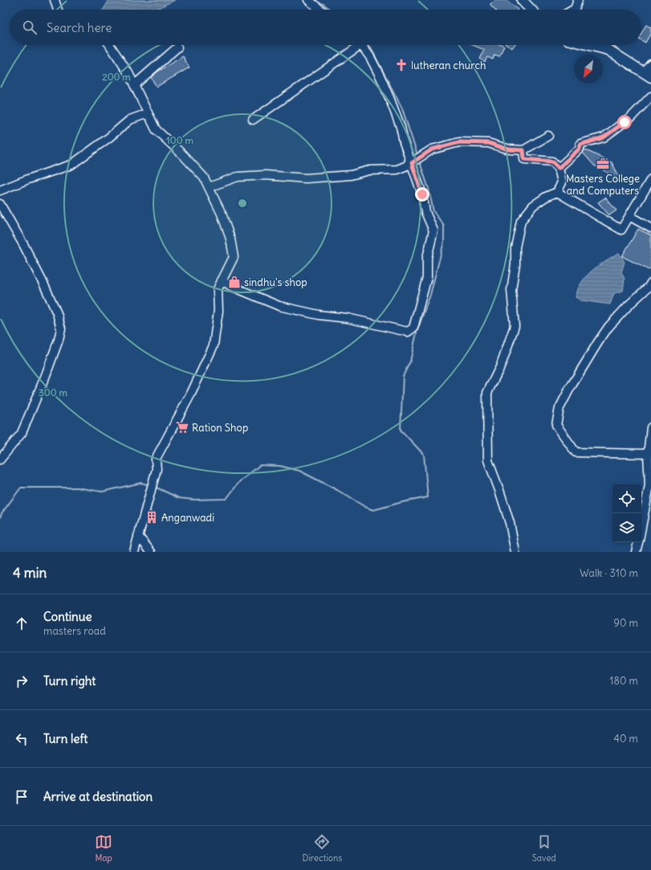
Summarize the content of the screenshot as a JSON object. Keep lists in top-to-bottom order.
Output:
{
  "places": {
    "church": ["lutheran church"],
    "office": ["Masters College and Computers"],
    "shop": ["sindhu's shop"],
    "supermarket": ["Ration Shop"],
    "building": ["Anganwadi"]
  },
  "north": "bottom left",
  "page": {
    "search": "Search here",
    "heading": ["4 min", "Walk · 310 m"],
    "list": [
      ["Continue", "masters road", "90 m"],
      ["Turn right", "180 m"],
      ["Turn left", "40 m"],
      "Arrive at destination"
    ],
    "nav": ["Map", "Directions", "Saved"]
  },
  "rings": ["200 m", "100 m", "300 m"]
}
